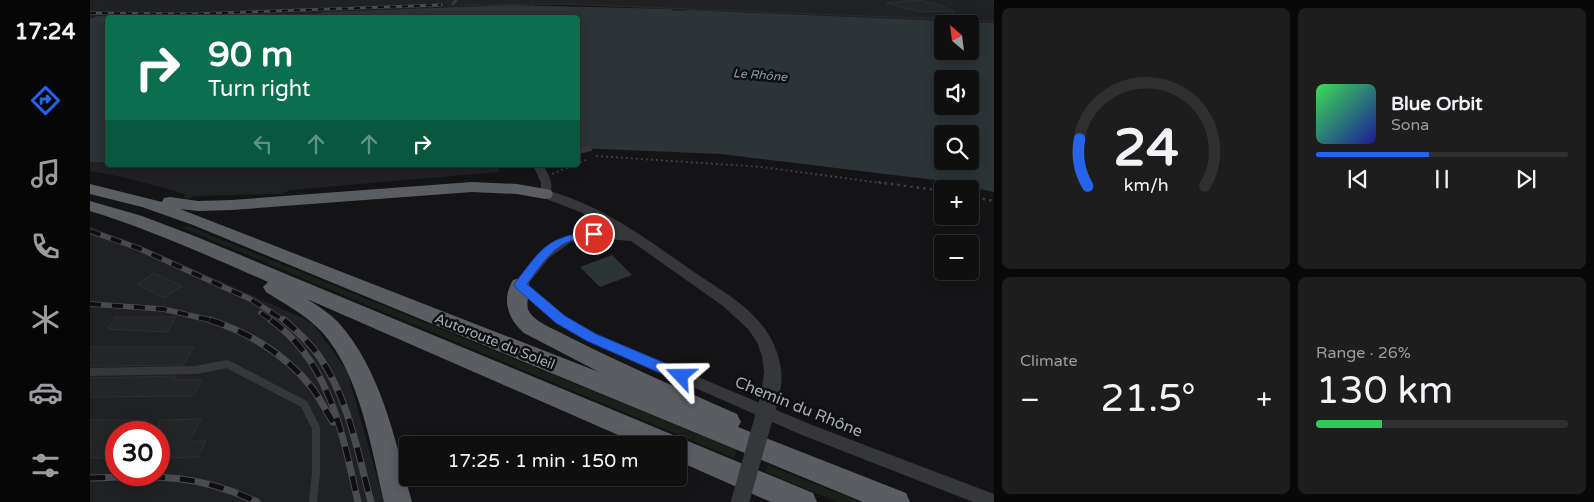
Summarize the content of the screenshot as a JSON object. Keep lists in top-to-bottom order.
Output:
{
  "streets": {
    "highway": ["Autoroute du Soleil"],
    "street": ["Chemin du Rhône"]
  },
  "water": ["Le Rhône"],
  "north": "top left",
  "page": {
    "tabs": "17:24",
    "map_buttons": ["+", "−"],
    "turn": ["90 m", "Turn right"],
    "song": ["Blue Orbit", "Sona"],
    "tile": [
      "Climate",
      ["Range · 26%", "130 km"]
    ],
    "heat": ["−", "21.5°", "+"],
    "limit": "30",
    "trip": "17:25 · 1 min · 150 m",
    "gauge": ["24", "km/h"]
  }
}
